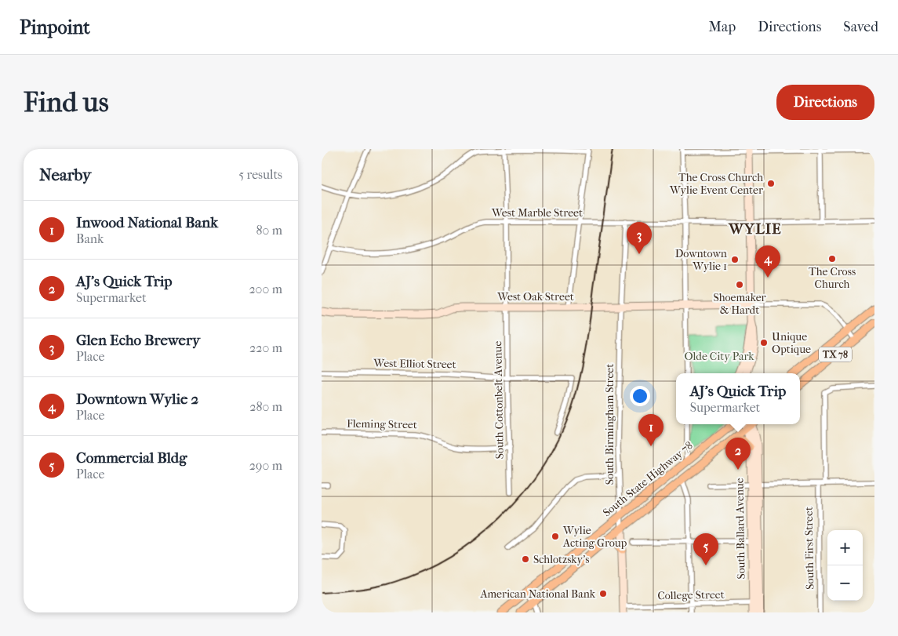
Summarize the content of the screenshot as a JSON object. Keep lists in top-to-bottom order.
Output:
{
  "streets": {
    "main road": [
      "West Oak Street",
      "TX 78",
      "South Birmingham Street",
      "South State Highway 78",
      "South Ballard Avenue"
    ],
    "street": [
      "West Marble Street",
      "West Elliot Street",
      "South Cottonbelt Avenue",
      "Fleming Street",
      "South First Street",
      "College Street"
    ]
  },
  "crossings": [
    ["West Marble Street", "South Cottonbelt Avenue"],
    ["West Marble Street", "South Birmingham Street"],
    ["West Oak Street", "South Cottonbelt Avenue"],
    ["West Oak Street", "South Birmingham Street"],
    ["West Elliot Street", "South Cottonbelt Avenue"],
    ["South Cottonbelt Avenue", "Fleming Street"],
    ["South Birmingham Street", "South State Highway 78"],
    ["South Birmingham Street", "College Street"],
    ["South State Highway 78", "South Ballard Avenue"],
    ["South Ballard Avenue", "College Street"]
  ],
  "districts": ["WYLIE"],
  "parks": ["Olde City Park"],
  "places": [
    "The Cross Church Wylie Event Center",
    "The Cross Church",
    "Downtown Wylie 1",
    "Shoemaker & Hardt",
    "Unique Optique",
    "Wylie Acting Group",
    "Schlotzsky's",
    "American National Bank"
  ],
  "page": {
    "header": "Pinpoint",
    "nav": ["Map", "Directions", "Saved"],
    "buttons": "Directions",
    "title": "Find us",
    "heading": ["Nearby", "5 results"],
    "list": [
      {
        "mark": "1",
        "name": "Inwood National Bank",
        "note": "Bank",
        "value": "80 m"
      },
      {
        "mark": "2",
        "name": "AJ's Quick Trip",
        "note": "Supermarket",
        "value": "200 m"
      },
      {
        "mark": "3",
        "name": "Glen Echo Brewery",
        "note": "Place",
        "value": "220 m"
      },
      {
        "mark": "4",
        "name": "Downtown Wylie 2",
        "note": "Place",
        "value": "280 m"
      },
      {
        "mark": "5",
        "name": "Commercial Bldg",
        "note": "Place",
        "value": "290 m"
      }
    ],
    "pins": [
      "3",
      "4",
      "1",
      "2",
      "5"
    ],
    "popup": ["AJ's Quick Trip", "Supermarket"],
    "map_buttons": ["+", "−"]
  }
}
